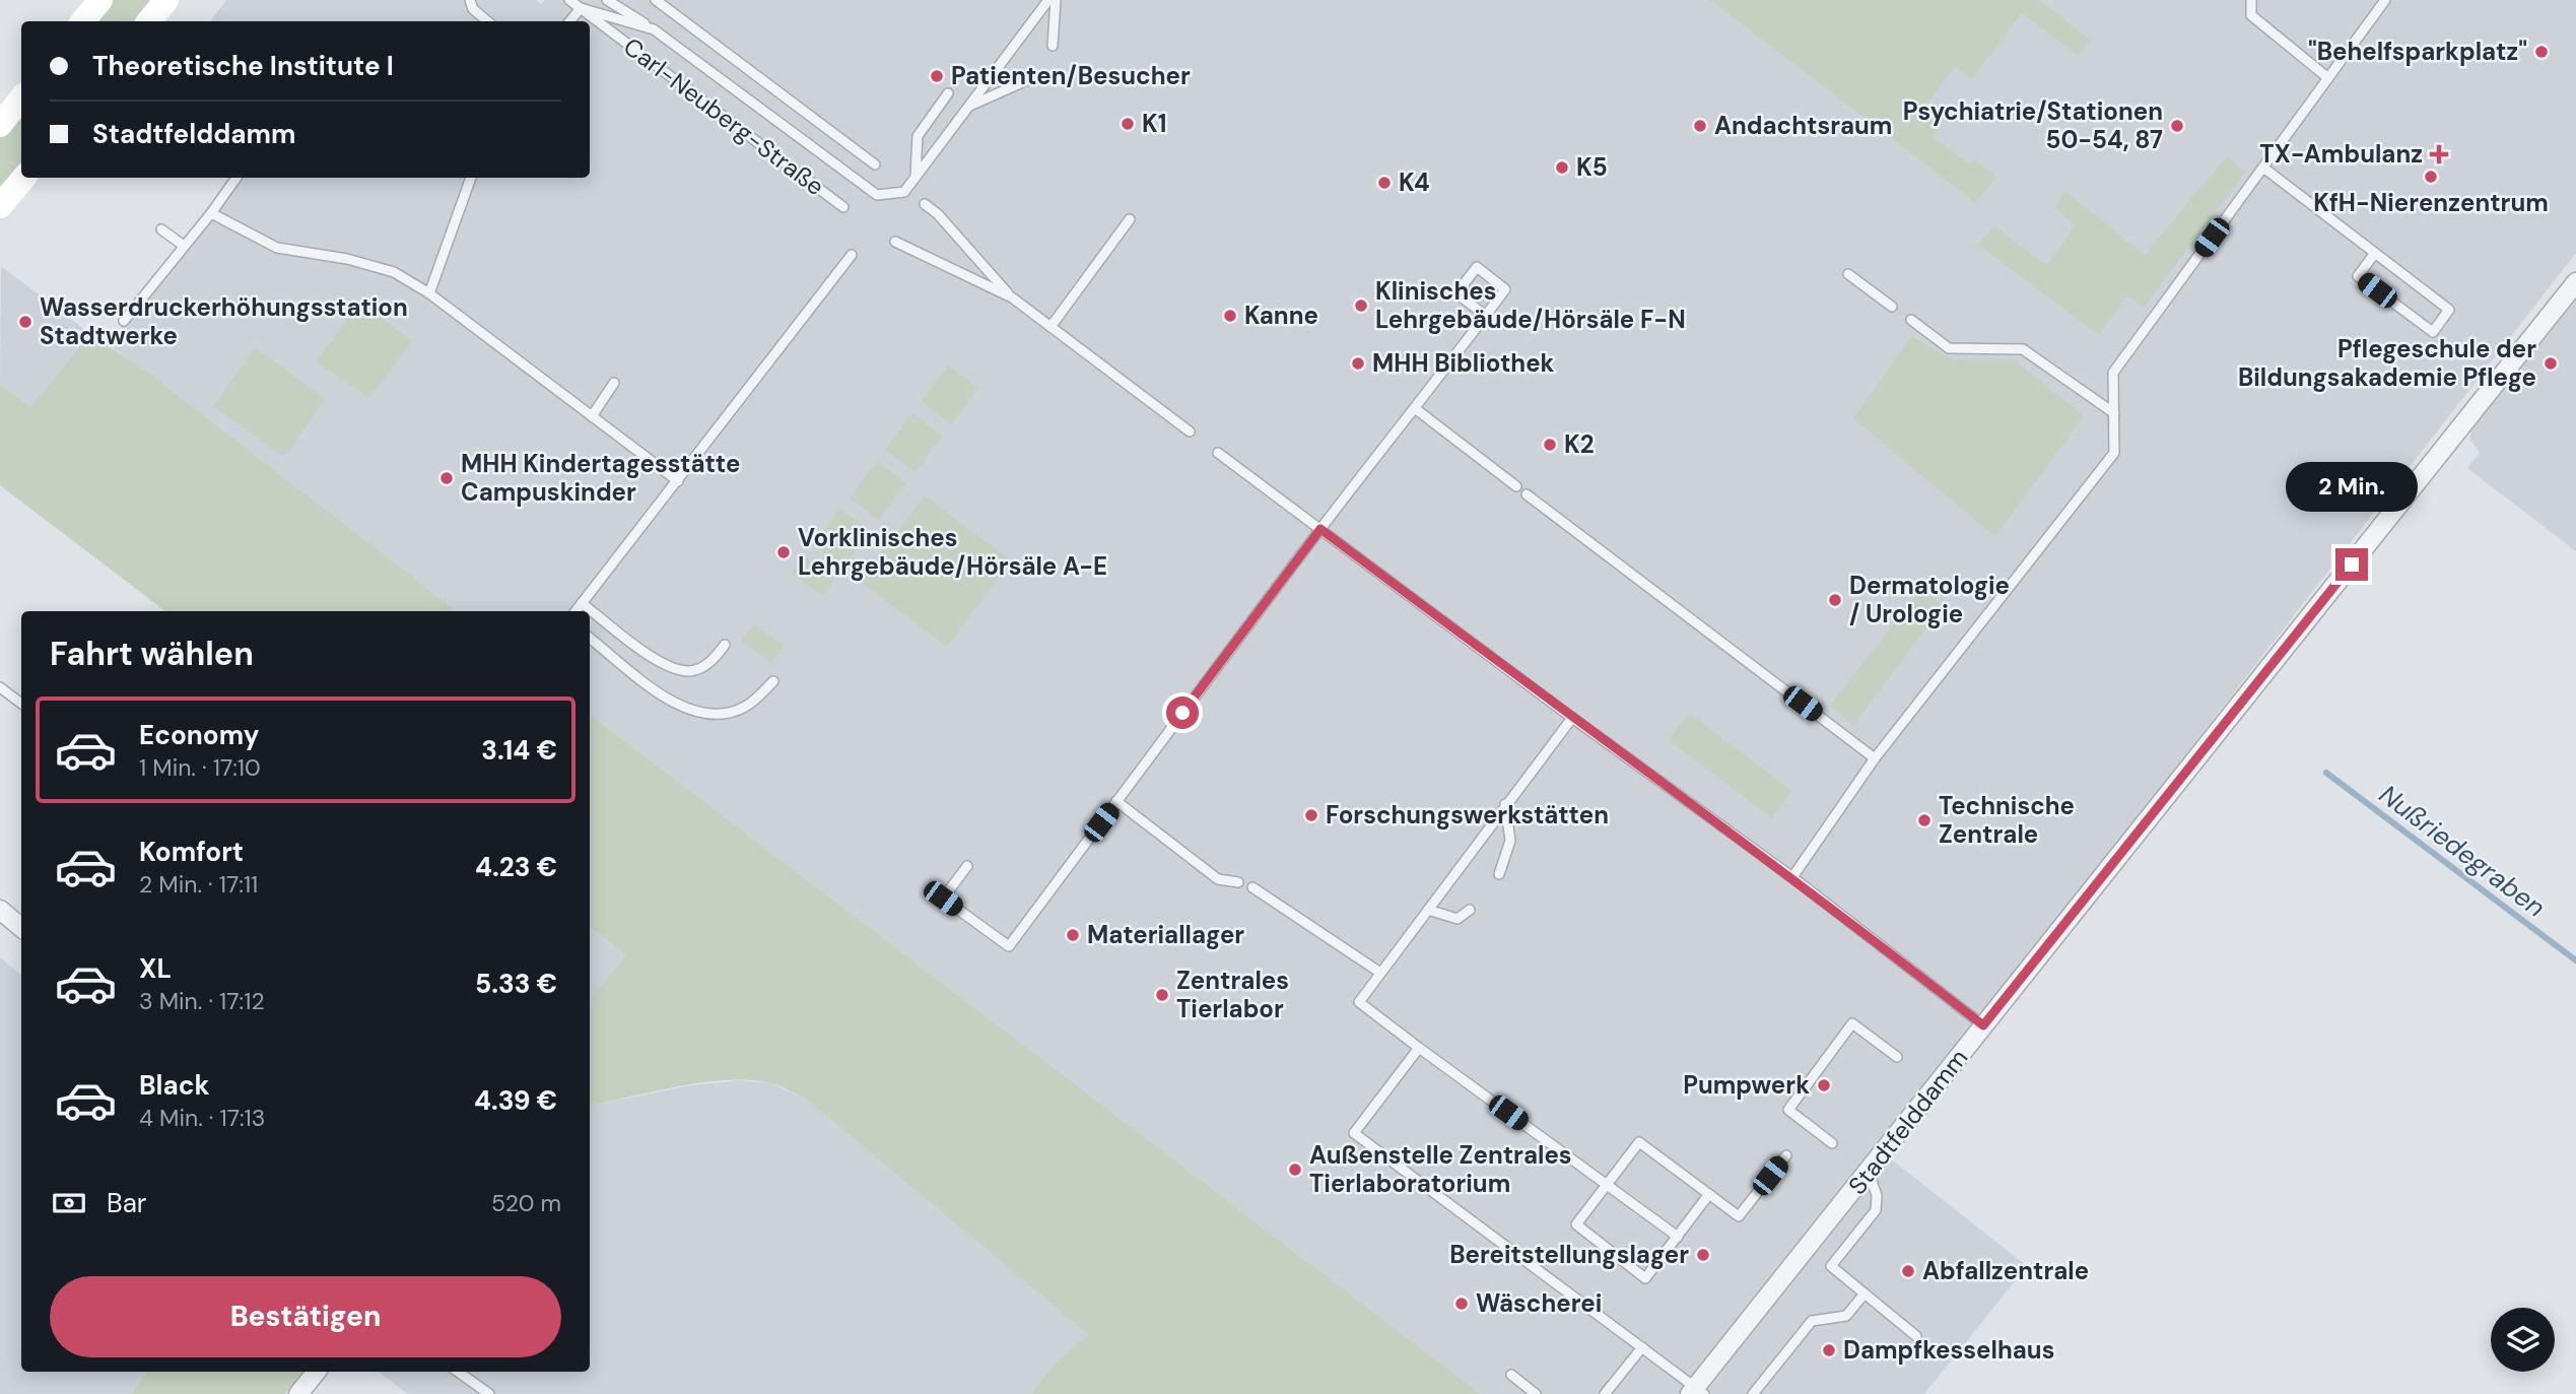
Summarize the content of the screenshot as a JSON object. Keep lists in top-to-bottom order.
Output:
{
  "streets": {
    "street": ["Stadtfelddamm"],
    "lane": ["Carl-Neuberg-Straße"]
  },
  "water": ["Nußriedegraben"],
  "places": {
    "other": [
      "\"Behelfsparkplatz\"",
      "Patienten/Besucher",
      "K1",
      "Andachtsraum",
      "Psychiatrie/Stationen 50-54, 87",
      "K5",
      "KfH-Nierenzentrum",
      "K4",
      "Klinisches Lehrgebäude/Hörsäle F-N",
      "Kanne",
      "Wasserdruckerhöhungsstation Stadtwerke",
      "MHH Bibliothek",
      "Pflegeschule der Bildungsakademie Pflege",
      "K2",
      "MHH Kindertagesstätte Campuskinder",
      "Vorklinisches Lehrgebäude/Hörsäle A-E",
      "Dermatologie / Urologie",
      "Forschungswerkstätten",
      "Technische Zentrale",
      "Materiallager",
      "Zentrales Tierlabor",
      "Pumpwerk",
      "Außenstelle Zentrales Tierlaboratorium",
      "Bereitstellungslager",
      "Abfallzentrale",
      "Wäscherei",
      "Dampfkesselhaus"
    ],
    "health": ["TX-Ambulanz"]
  },
  "page": {
    "banner": ["Theoretische Institute I", "Stadtfelddamm"],
    "bubble": "2 Min.",
    "heading": "Fahrt wählen",
    "list": [
      {
        "name": "Economy",
        "note": "1 Min. · 17:10",
        "value": "3.14 €"
      },
      {
        "name": "Komfort",
        "note": "2 Min. · 17:11",
        "value": "4.23 €"
      },
      {
        "name": "XL",
        "note": "3 Min. · 17:12",
        "value": "5.33 €"
      },
      {
        "name": "Black",
        "note": "4 Min. · 17:13",
        "value": "4.39 €"
      }
    ],
    "pay": ["Bar", "520 m"],
    "buttons": "Bestätigen"
  }
}
